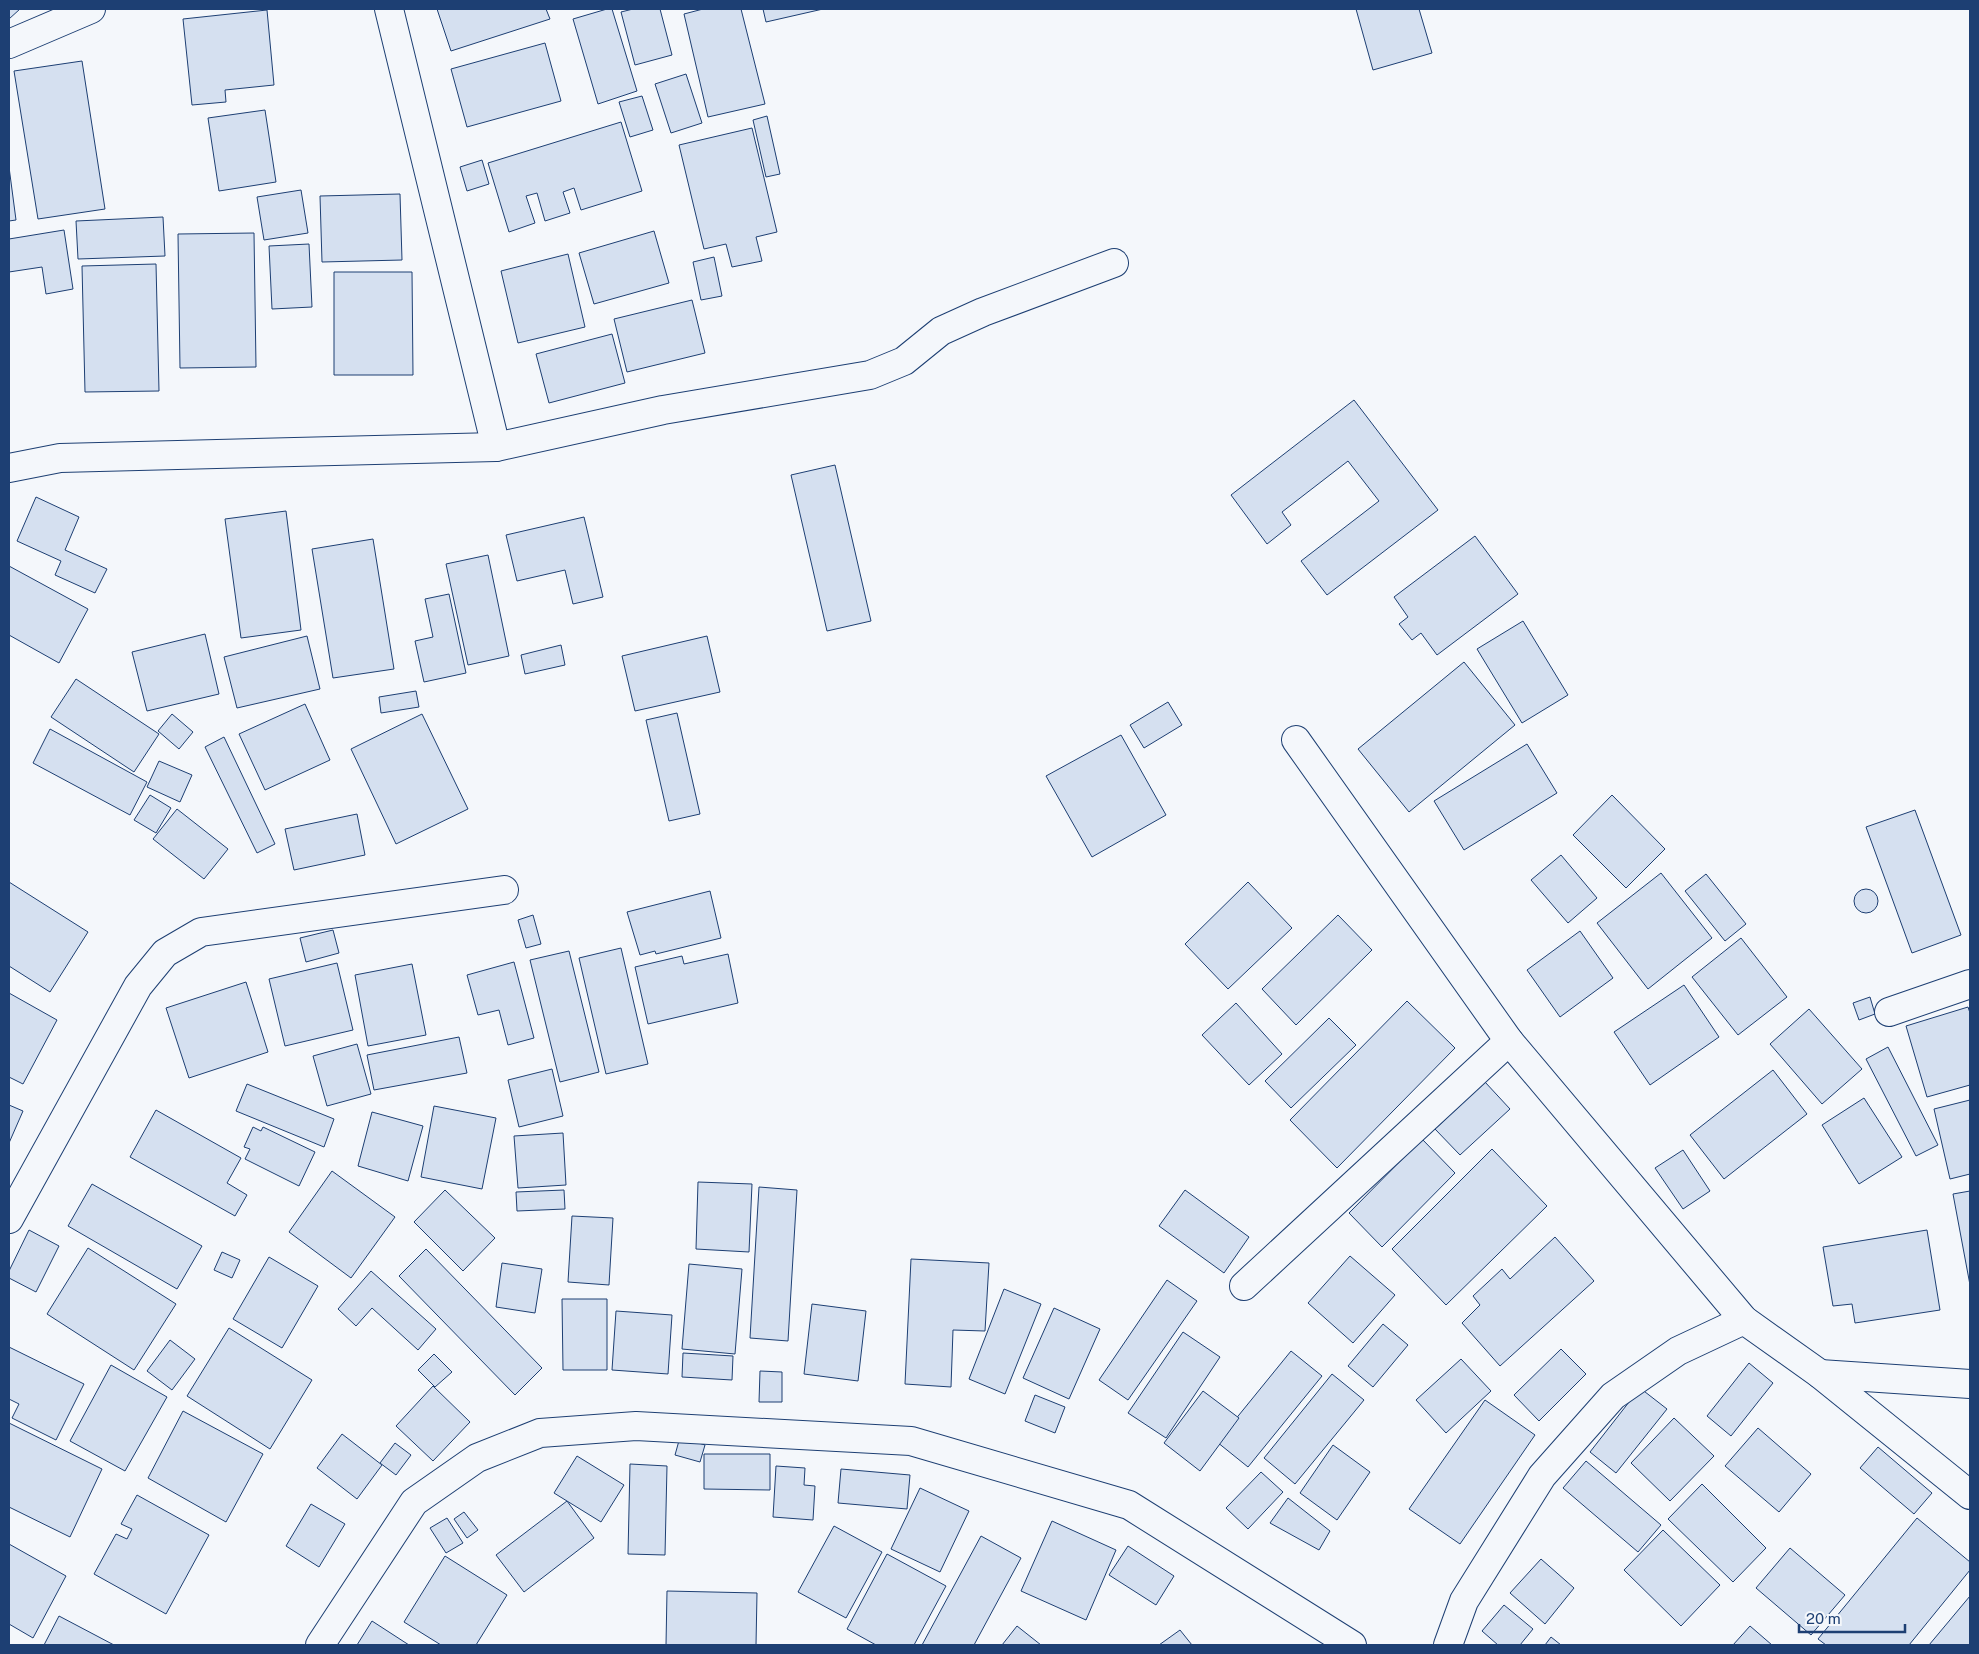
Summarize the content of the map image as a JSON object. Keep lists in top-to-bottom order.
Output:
{
  "scale_bar": "20 m"
}
